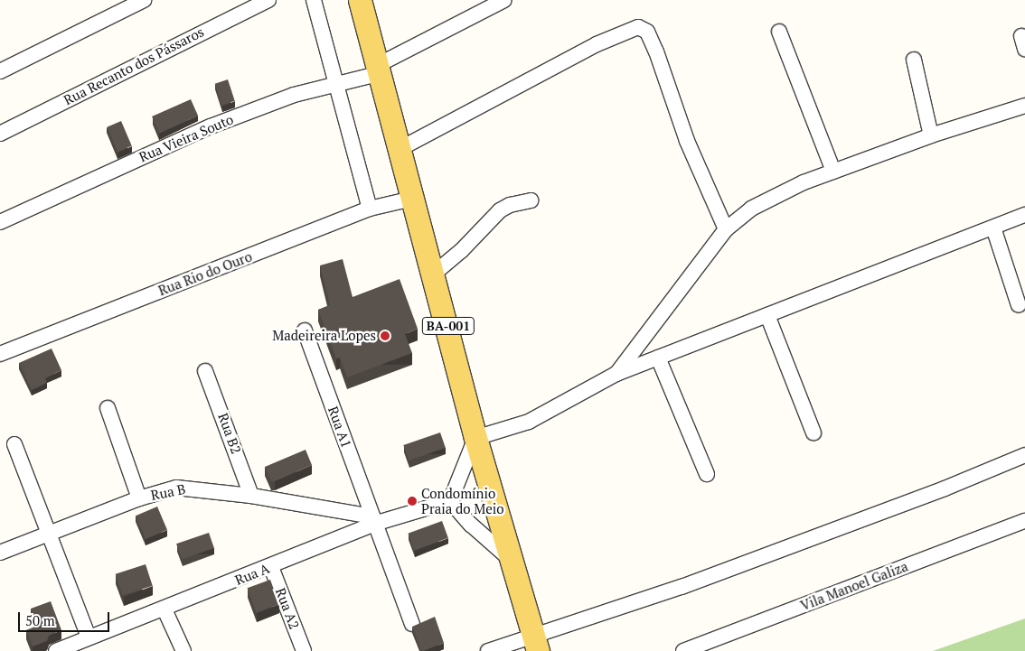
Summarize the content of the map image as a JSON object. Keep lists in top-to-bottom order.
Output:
{
  "streets": {
    "main road": ["BA-001"],
    "street": [
      "Rua Recanto dos Pássaros",
      "Rua Vieira Souto",
      "Rua Rio do Ouro",
      "Rua A1",
      "Rua B2",
      "Rua B",
      "Rua A",
      "Vila Manoel Galiza",
      "Rua A2"
    ]
  },
  "crossings": [
    ["Rua Vieira Souto", "BA-001"],
    ["Rua Rio do Ouro", "BA-001"],
    ["Rua A1", "Rua B"],
    ["Rua A1", "Rua A"],
    ["Rua B2", "Rua B"],
    ["Rua B", "Rua A"],
    ["Rua A", "Rua A2"]
  ],
  "places": ["Madeireira Lopes", "Condomínio Praia do Meio"],
  "scale_bar": "50 m"
}
